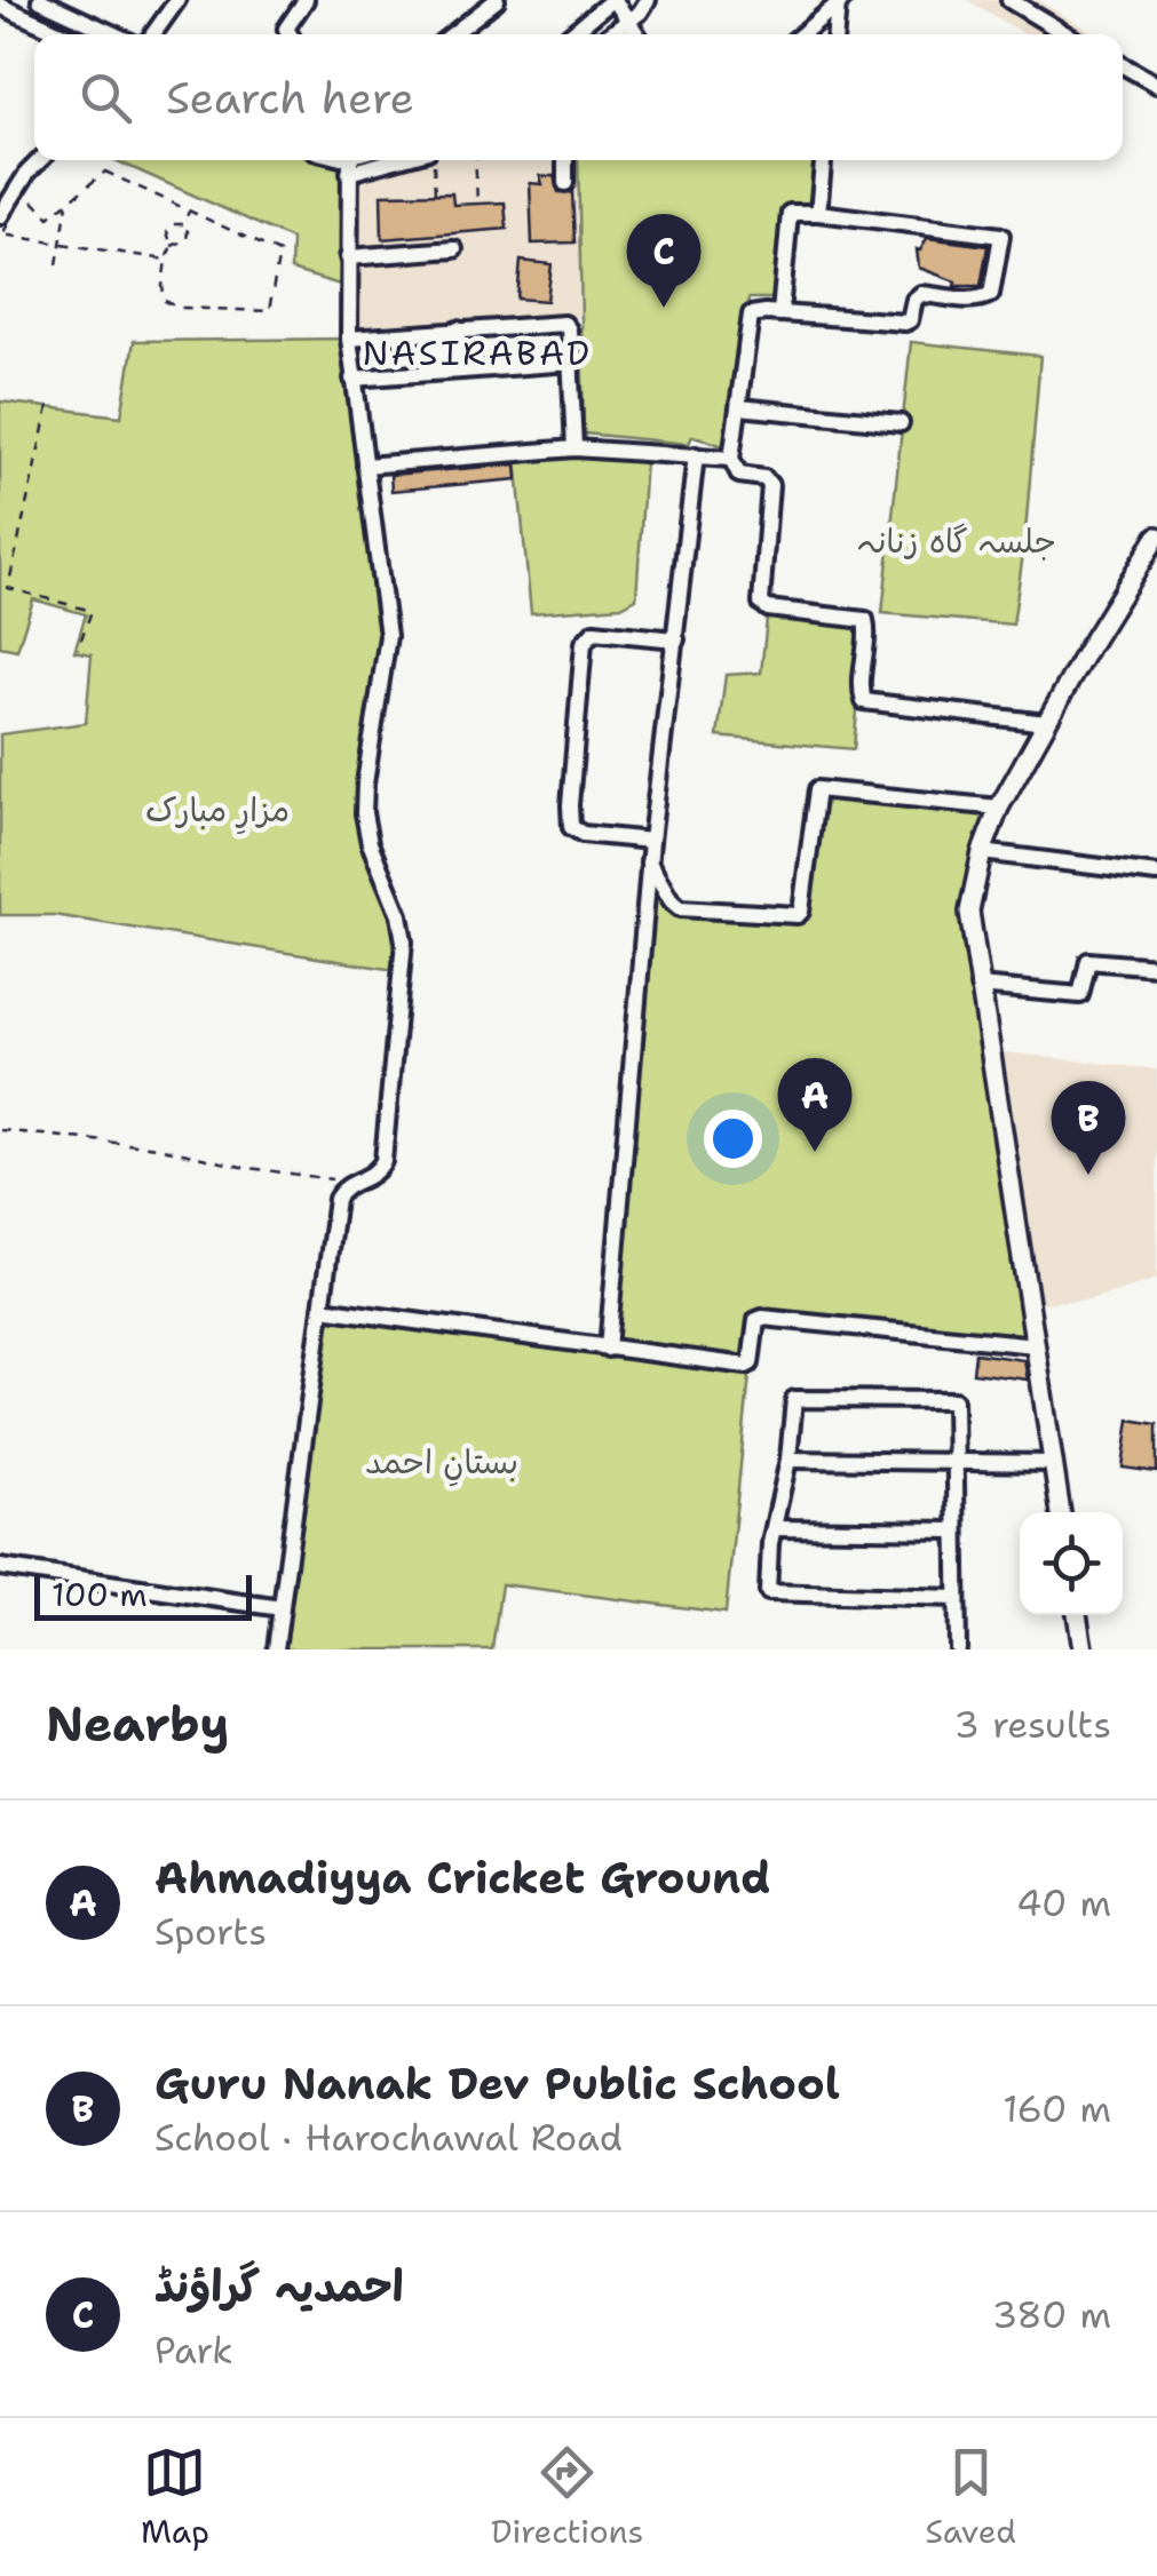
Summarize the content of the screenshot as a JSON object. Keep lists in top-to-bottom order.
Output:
{
  "districts": ["NASIRABAD"],
  "parks": ["جلسہ گاہ زنانہ", "مزارِ مبارک", "بستانِ احمد"],
  "scale_bar": "100 m",
  "page": {
    "search": "Search here",
    "pins": ["C", "A", "B"],
    "scale": "100 m",
    "heading": ["Nearby", "3 results"],
    "list": [
      {
        "mark": "A",
        "name": "Ahmadiyya Cricket Ground",
        "note": "Sports",
        "value": "40 m"
      },
      {
        "mark": "B",
        "name": "Guru Nanak Dev Public School",
        "note": "School · Harochawal Road",
        "value": "160 m"
      },
      {
        "mark": "C",
        "name": "احمدیہ گراؤنڈ",
        "note": "Park",
        "value": "380 m"
      }
    ],
    "nav": ["Map", "Directions", "Saved"]
  }
}
